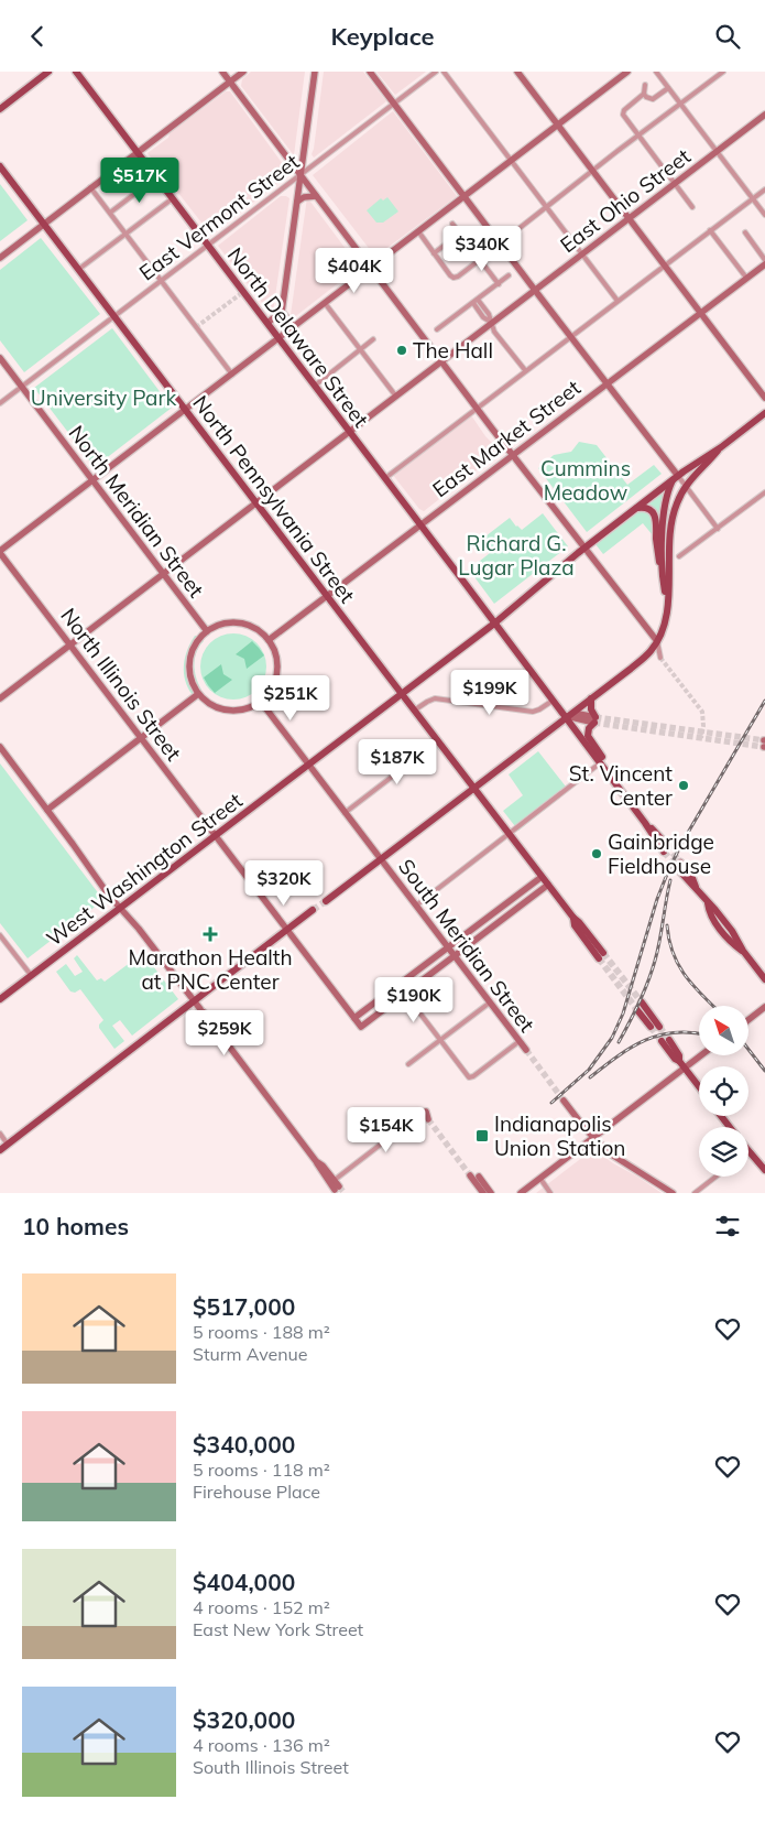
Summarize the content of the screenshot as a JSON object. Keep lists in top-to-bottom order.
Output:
{
  "streets": {
    "main road": [
      "East Ohio Street",
      "North Delaware Street",
      "East Market Street",
      "North Pennsylvania Street",
      "North Meridian Street",
      "North Illinois Street",
      "West Washington Street",
      "South Meridian Street"
    ],
    "street": ["East Vermont Street"]
  },
  "crossings": [
    ["East Ohio Street", "North Delaware Street"],
    ["East Ohio Street", "North Pennsylvania Street"],
    ["East Ohio Street", "North Meridian Street"],
    ["East Ohio Street", "North Illinois Street"],
    ["East Vermont Street", "North Delaware Street"],
    ["East Vermont Street", "North Pennsylvania Street"],
    ["East Vermont Street", "North Meridian Street"],
    ["North Delaware Street", "East Market Street"],
    ["North Delaware Street", "West Washington Street"],
    ["East Market Street", "North Pennsylvania Street"],
    ["East Market Street", "North Meridian Street"],
    ["North Pennsylvania Street", "West Washington Street"],
    ["North Illinois Street", "West Washington Street"]
  ],
  "parks": ["University Park", "Cummins Meadow", "Richard G. Lugar Plaza"],
  "places": {
    "other": ["The Hall", "St. Vincent Center", "Gainbridge Fieldhouse"],
    "health": ["Marathon Health at PNC Center"],
    "transit": ["Indianapolis Union Station"]
  },
  "north": "top left",
  "page": {
    "header": "Keyplace",
    "price": [
      "$517K",
      "$340K",
      "$404K",
      "$199K",
      "$251K",
      "$187K",
      "$320K",
      "$190K",
      "$259K",
      "$154K"
    ],
    "heading": "10 homes",
    "list": [
      {
        "name": "$517,000",
        "note": "5 rooms · 188 m² · Sturm Avenue"
      },
      {
        "name": "$340,000",
        "note": "5 rooms · 118 m² · Firehouse Place"
      },
      {
        "name": "$404,000",
        "note": "4 rooms · 152 m² · East New York Street"
      },
      {
        "name": "$320,000",
        "note": "4 rooms · 136 m² · South Illinois Street"
      }
    ]
  }
}
